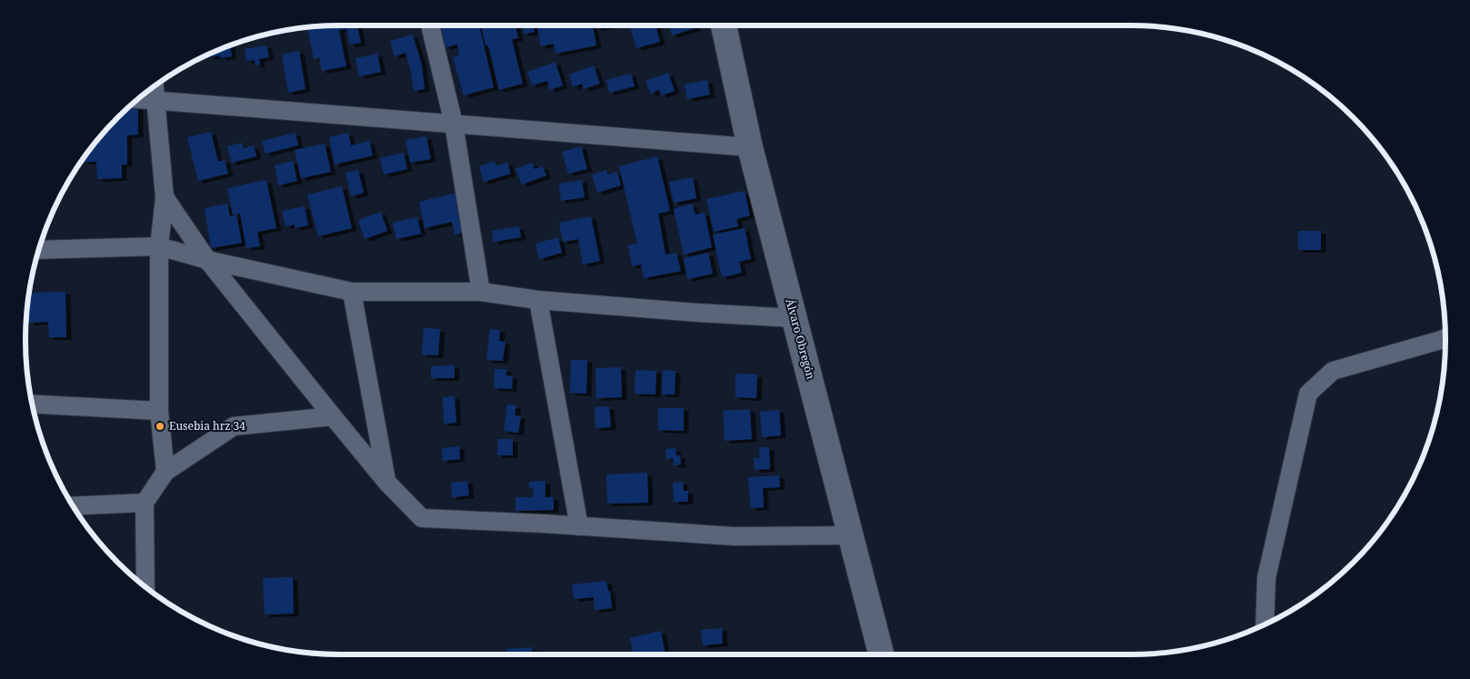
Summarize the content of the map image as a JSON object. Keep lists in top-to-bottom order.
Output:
{
  "streets": {
    "street": ["Álvaro Obregón"]
  },
  "places": ["Eusebia hrz 34"]
}
